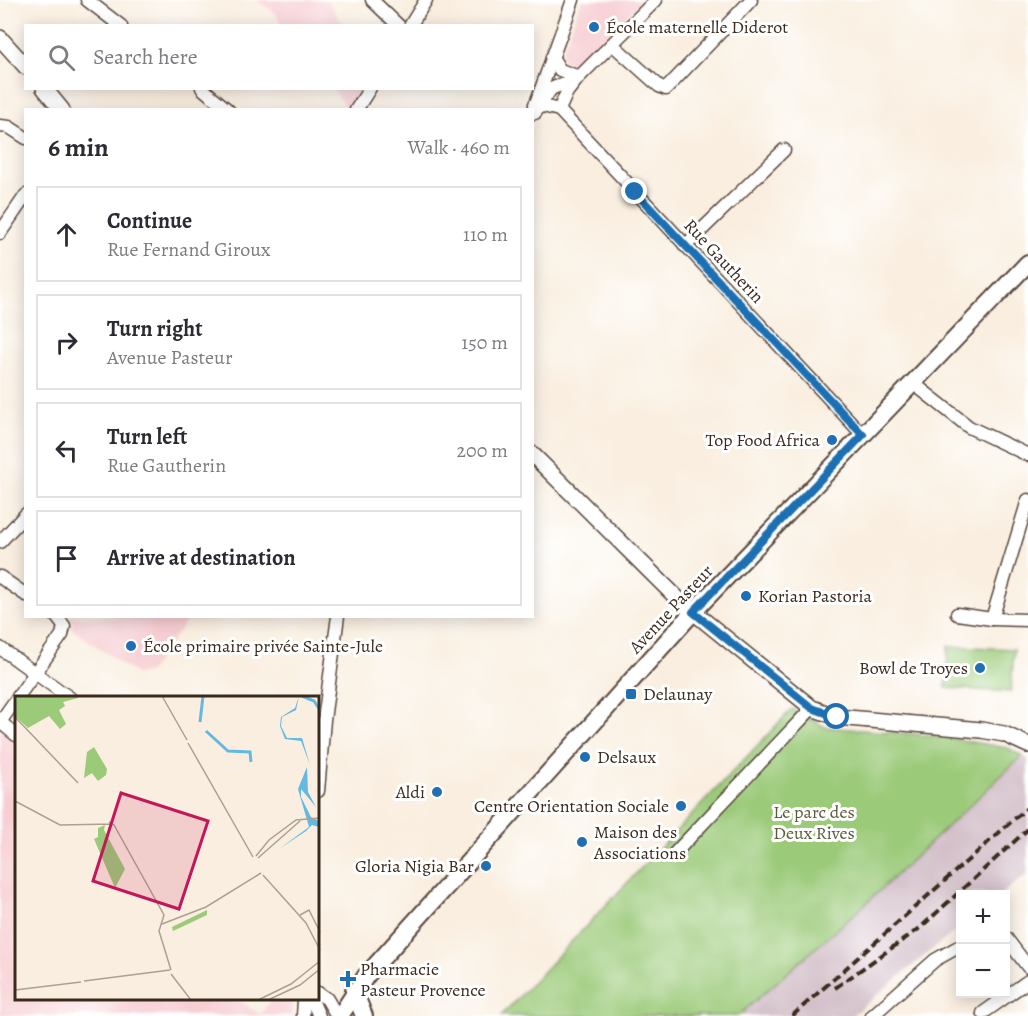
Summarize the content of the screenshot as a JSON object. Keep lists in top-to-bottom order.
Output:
{
  "streets": {
    "main road": ["Avenue Pasteur"],
    "street": ["Rue Gautherin"]
  },
  "crossings": [
    ["Rue Gautherin", "Avenue Pasteur"]
  ],
  "parks": ["Le parc des Deux Rives"],
  "places": {
    "other": [
      "École maternelle Diderot",
      "Top Food Africa",
      "Korian Pastoria",
      "École primaire privée Sainte-Jule",
      "Bowl de Troyes",
      "Delsaux",
      "Aldi",
      "Centre Orientation Sociale",
      "Maison des Associations",
      "Gloria Nigia Bar"
    ],
    "transit": ["Delaunay"],
    "health": ["Pharmacie Pasteur Provence"]
  },
  "page": {
    "search": "Search here",
    "heading": ["6 min", "Walk · 460 m"],
    "list": [
      ["Continue", "Rue Fernand Giroux", "110 m"],
      ["Turn right", "Avenue Pasteur", "150 m"],
      ["Turn left", "Rue Gautherin", "200 m"],
      "Arrive at destination"
    ],
    "map_buttons": ["+", "−"]
  }
}
